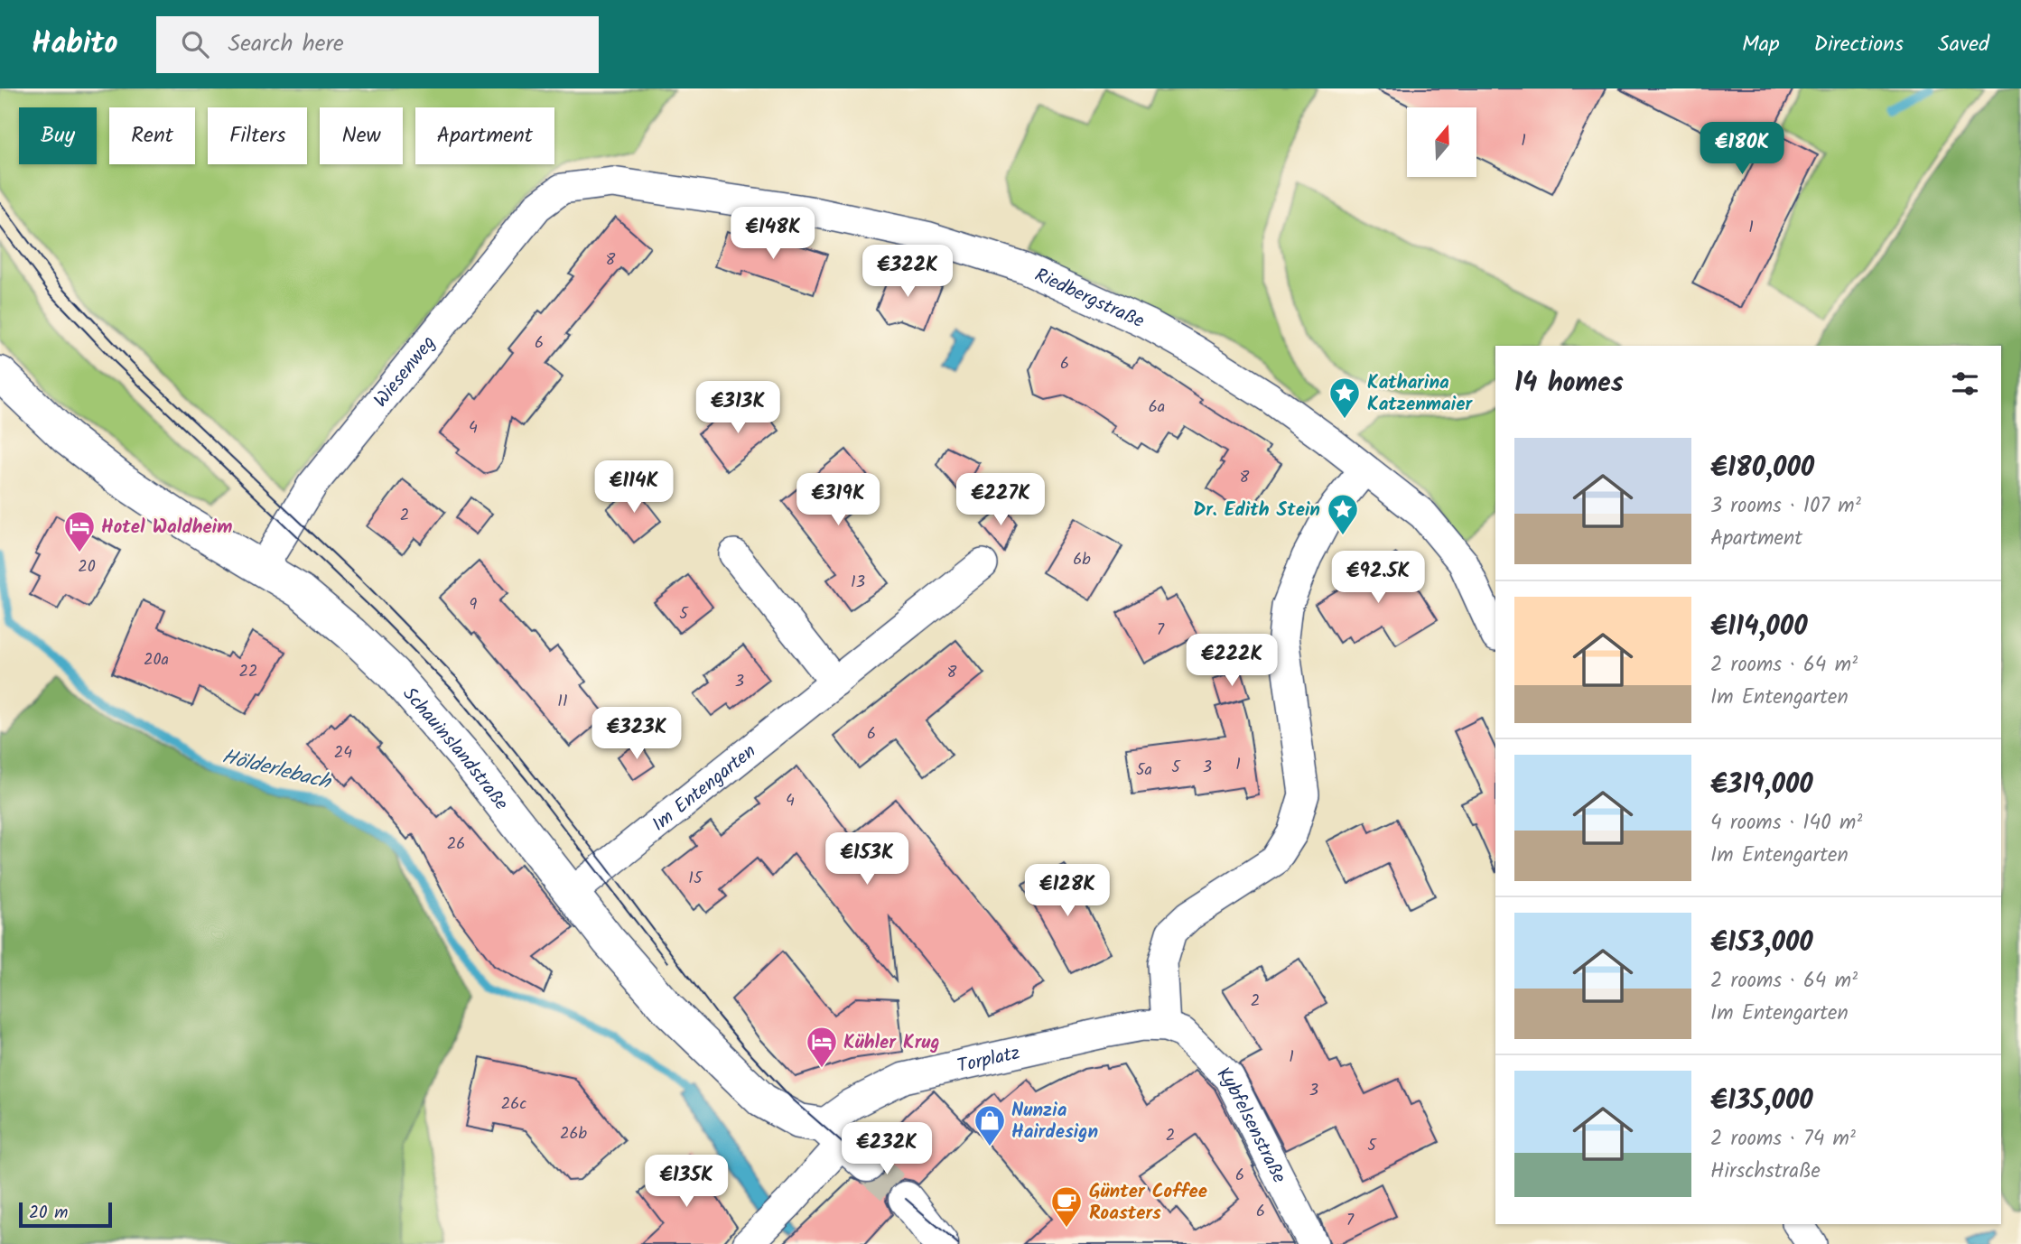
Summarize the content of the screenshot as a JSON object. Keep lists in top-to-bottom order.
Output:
{
  "streets": {
    "main road": ["Schauinslandstraße"],
    "street": [
      "Riedbergstraße",
      "Wiesenweg",
      "Im Entengarten",
      "Torplatz",
      "Kybfelsenstraße"
    ]
  },
  "crossings": [
    ["Riedbergstraße", "Wiesenweg"],
    ["Wiesenweg", "Schauinslandstraße"],
    ["Schauinslandstraße", "Im Entengarten"],
    ["Schauinslandstraße", "Torplatz"],
    ["Torplatz", "Kybfelsenstraße"]
  ],
  "water": ["Hölderlebach"],
  "places": {
    "place": ["Katharina Katzenmaier", "Dr. Edith Stein"],
    "hotel": ["Hotel Waldheim", "Kühler Krug"],
    "shop": ["Nunzia Hairdesign"],
    "cafe": ["Günter Coffee Roasters"]
  },
  "house_numbers": [
    "1",
    "1",
    "8",
    "6",
    "6",
    "6a",
    "4",
    "8",
    "2",
    "6b",
    "20",
    "13",
    "9",
    "5",
    "7",
    "20a",
    "22",
    "8",
    "3",
    "11",
    "6",
    "24",
    "1",
    "5",
    "3",
    "5a",
    "4",
    "26",
    "15",
    "2",
    "1",
    "3",
    "26c",
    "26b",
    "2",
    "5",
    "6",
    "6",
    "7"
  ],
  "scale_bar": "20 m",
  "north": "top",
  "page": {
    "header": "Habito",
    "search": "Search here",
    "nav": ["Map", "Directions", "Saved"],
    "chip": [
      "Buy",
      "Rent",
      "Filters",
      "New",
      "Apartment"
    ],
    "price": [
      "€180K",
      "€148K",
      "€322K",
      "€313K",
      "€114K",
      "€319K",
      "€227K",
      "€92.5K",
      "€222K",
      "€323K",
      "€153K",
      "€128K",
      "€232K",
      "€135K"
    ],
    "heading": "14 homes",
    "list": [
      {
        "name": "€180,000",
        "note": "3 rooms · 107 m² · Apartment"
      },
      {
        "name": "€114,000",
        "note": "2 rooms · 64 m² · Im Entengarten"
      },
      {
        "name": "€319,000",
        "note": "4 rooms · 140 m² · Im Entengarten"
      },
      {
        "name": "€153,000",
        "note": "2 rooms · 64 m² · Im Entengarten"
      },
      {
        "name": "€135,000",
        "note": "2 rooms · 74 m² · Hirschstraße"
      }
    ],
    "scale": "20 m"
  }
}
